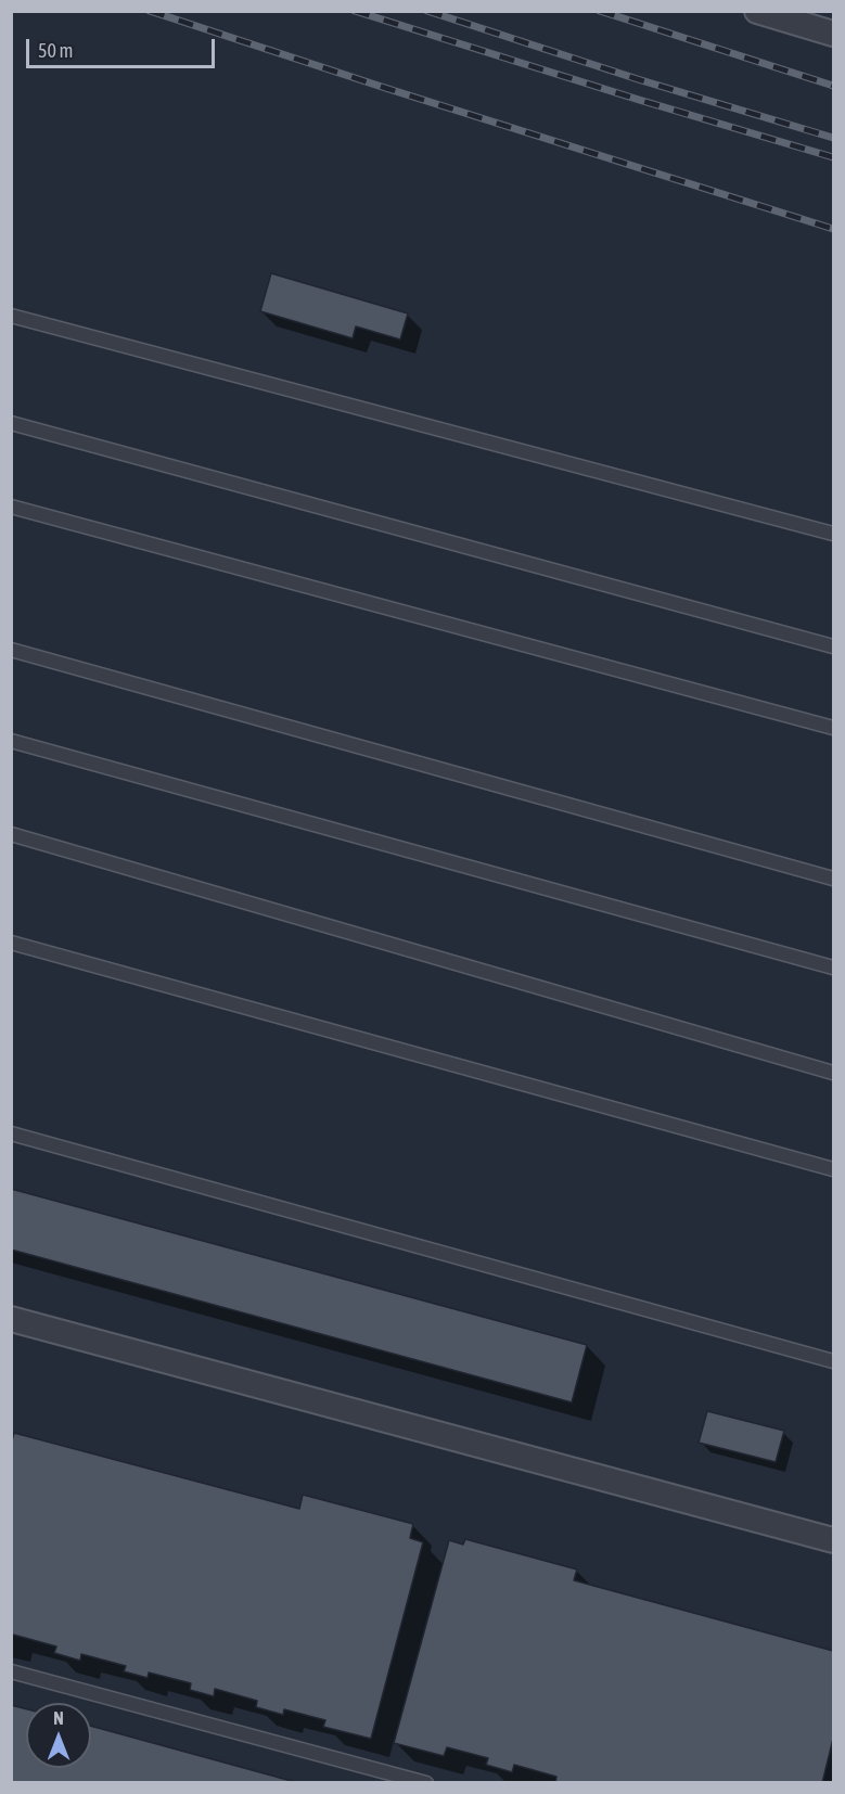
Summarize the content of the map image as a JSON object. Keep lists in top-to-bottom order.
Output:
{
  "scale_bar": "50 m",
  "north": "top"
}
